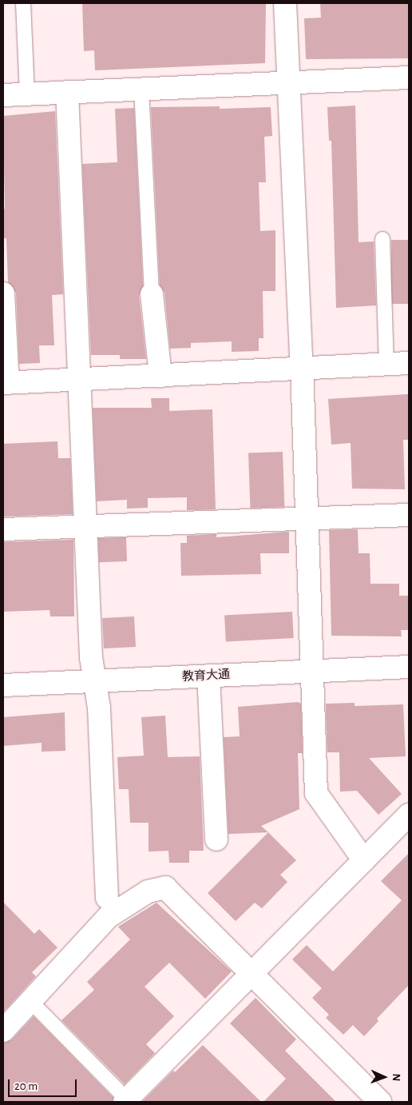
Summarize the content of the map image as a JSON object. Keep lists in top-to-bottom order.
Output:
{
  "streets": {
    "street": ["教育大通"]
  },
  "scale_bar": "20 m",
  "north": "right"
}
